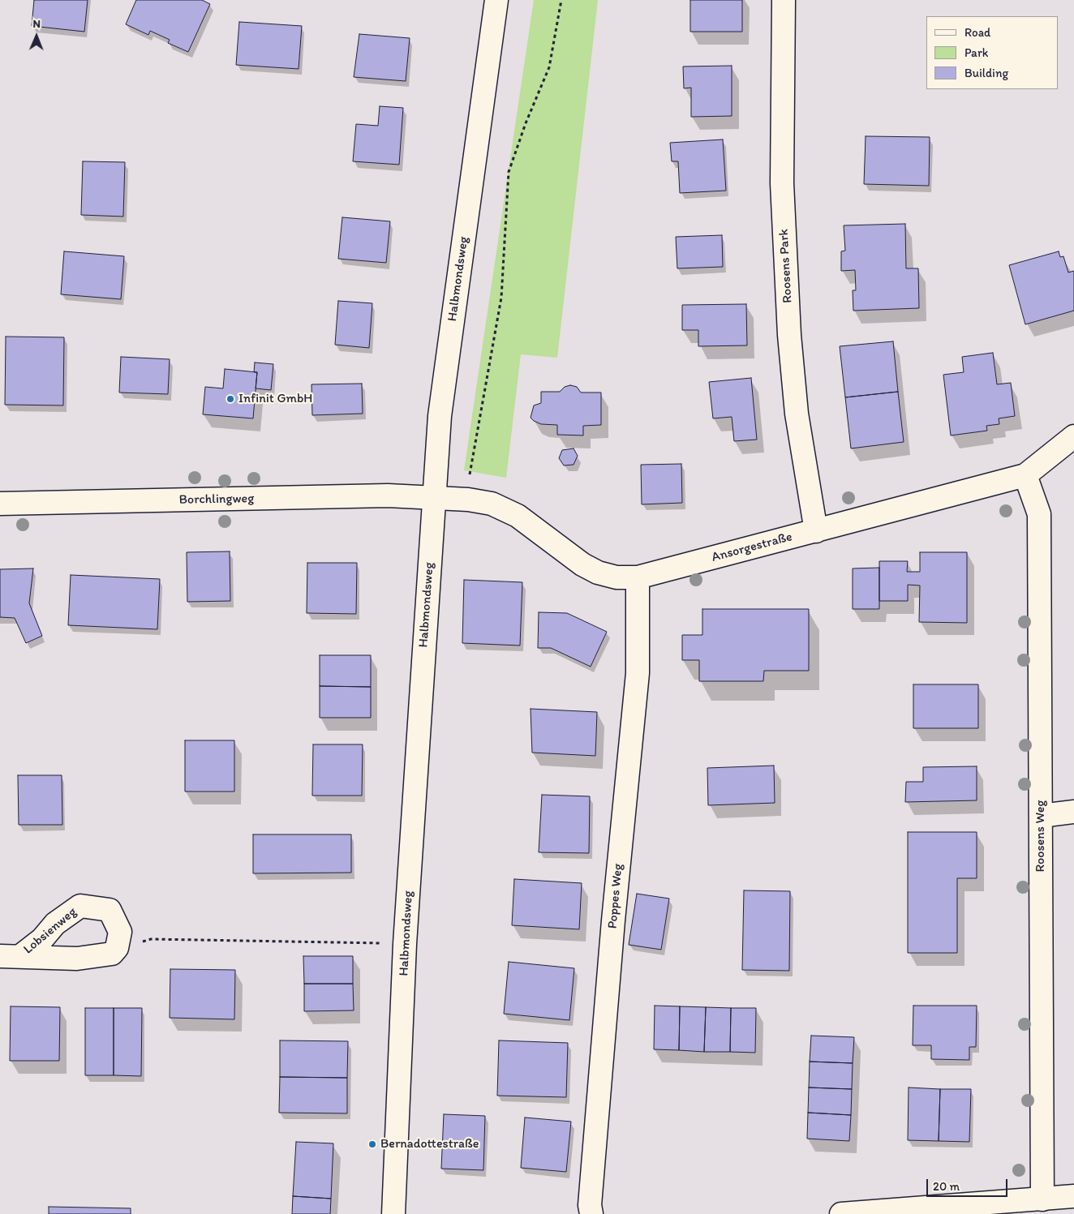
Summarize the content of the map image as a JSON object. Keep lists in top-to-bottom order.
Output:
{
  "streets": {
    "street": [
      "Roosens Park",
      "Halbmondsweg",
      "Borchlingweg",
      "Ansorgestraße",
      "Roosens Weg",
      "Poppes Weg",
      "Lobsienweg"
    ]
  },
  "crossings": [
    ["Roosens Park", "Ansorgestraße"],
    ["Halbmondsweg", "Borchlingweg"],
    ["Halbmondsweg", "Ansorgestraße"],
    ["Borchlingweg", "Ansorgestraße"],
    ["Ansorgestraße", "Roosens Weg"],
    ["Ansorgestraße", "Poppes Weg"]
  ],
  "places": ["Infinit GmbH", "Bernadottestraße"],
  "legend": ["Road", "Park", "Building"],
  "scale_bar": "20 m",
  "north": "top"
}
